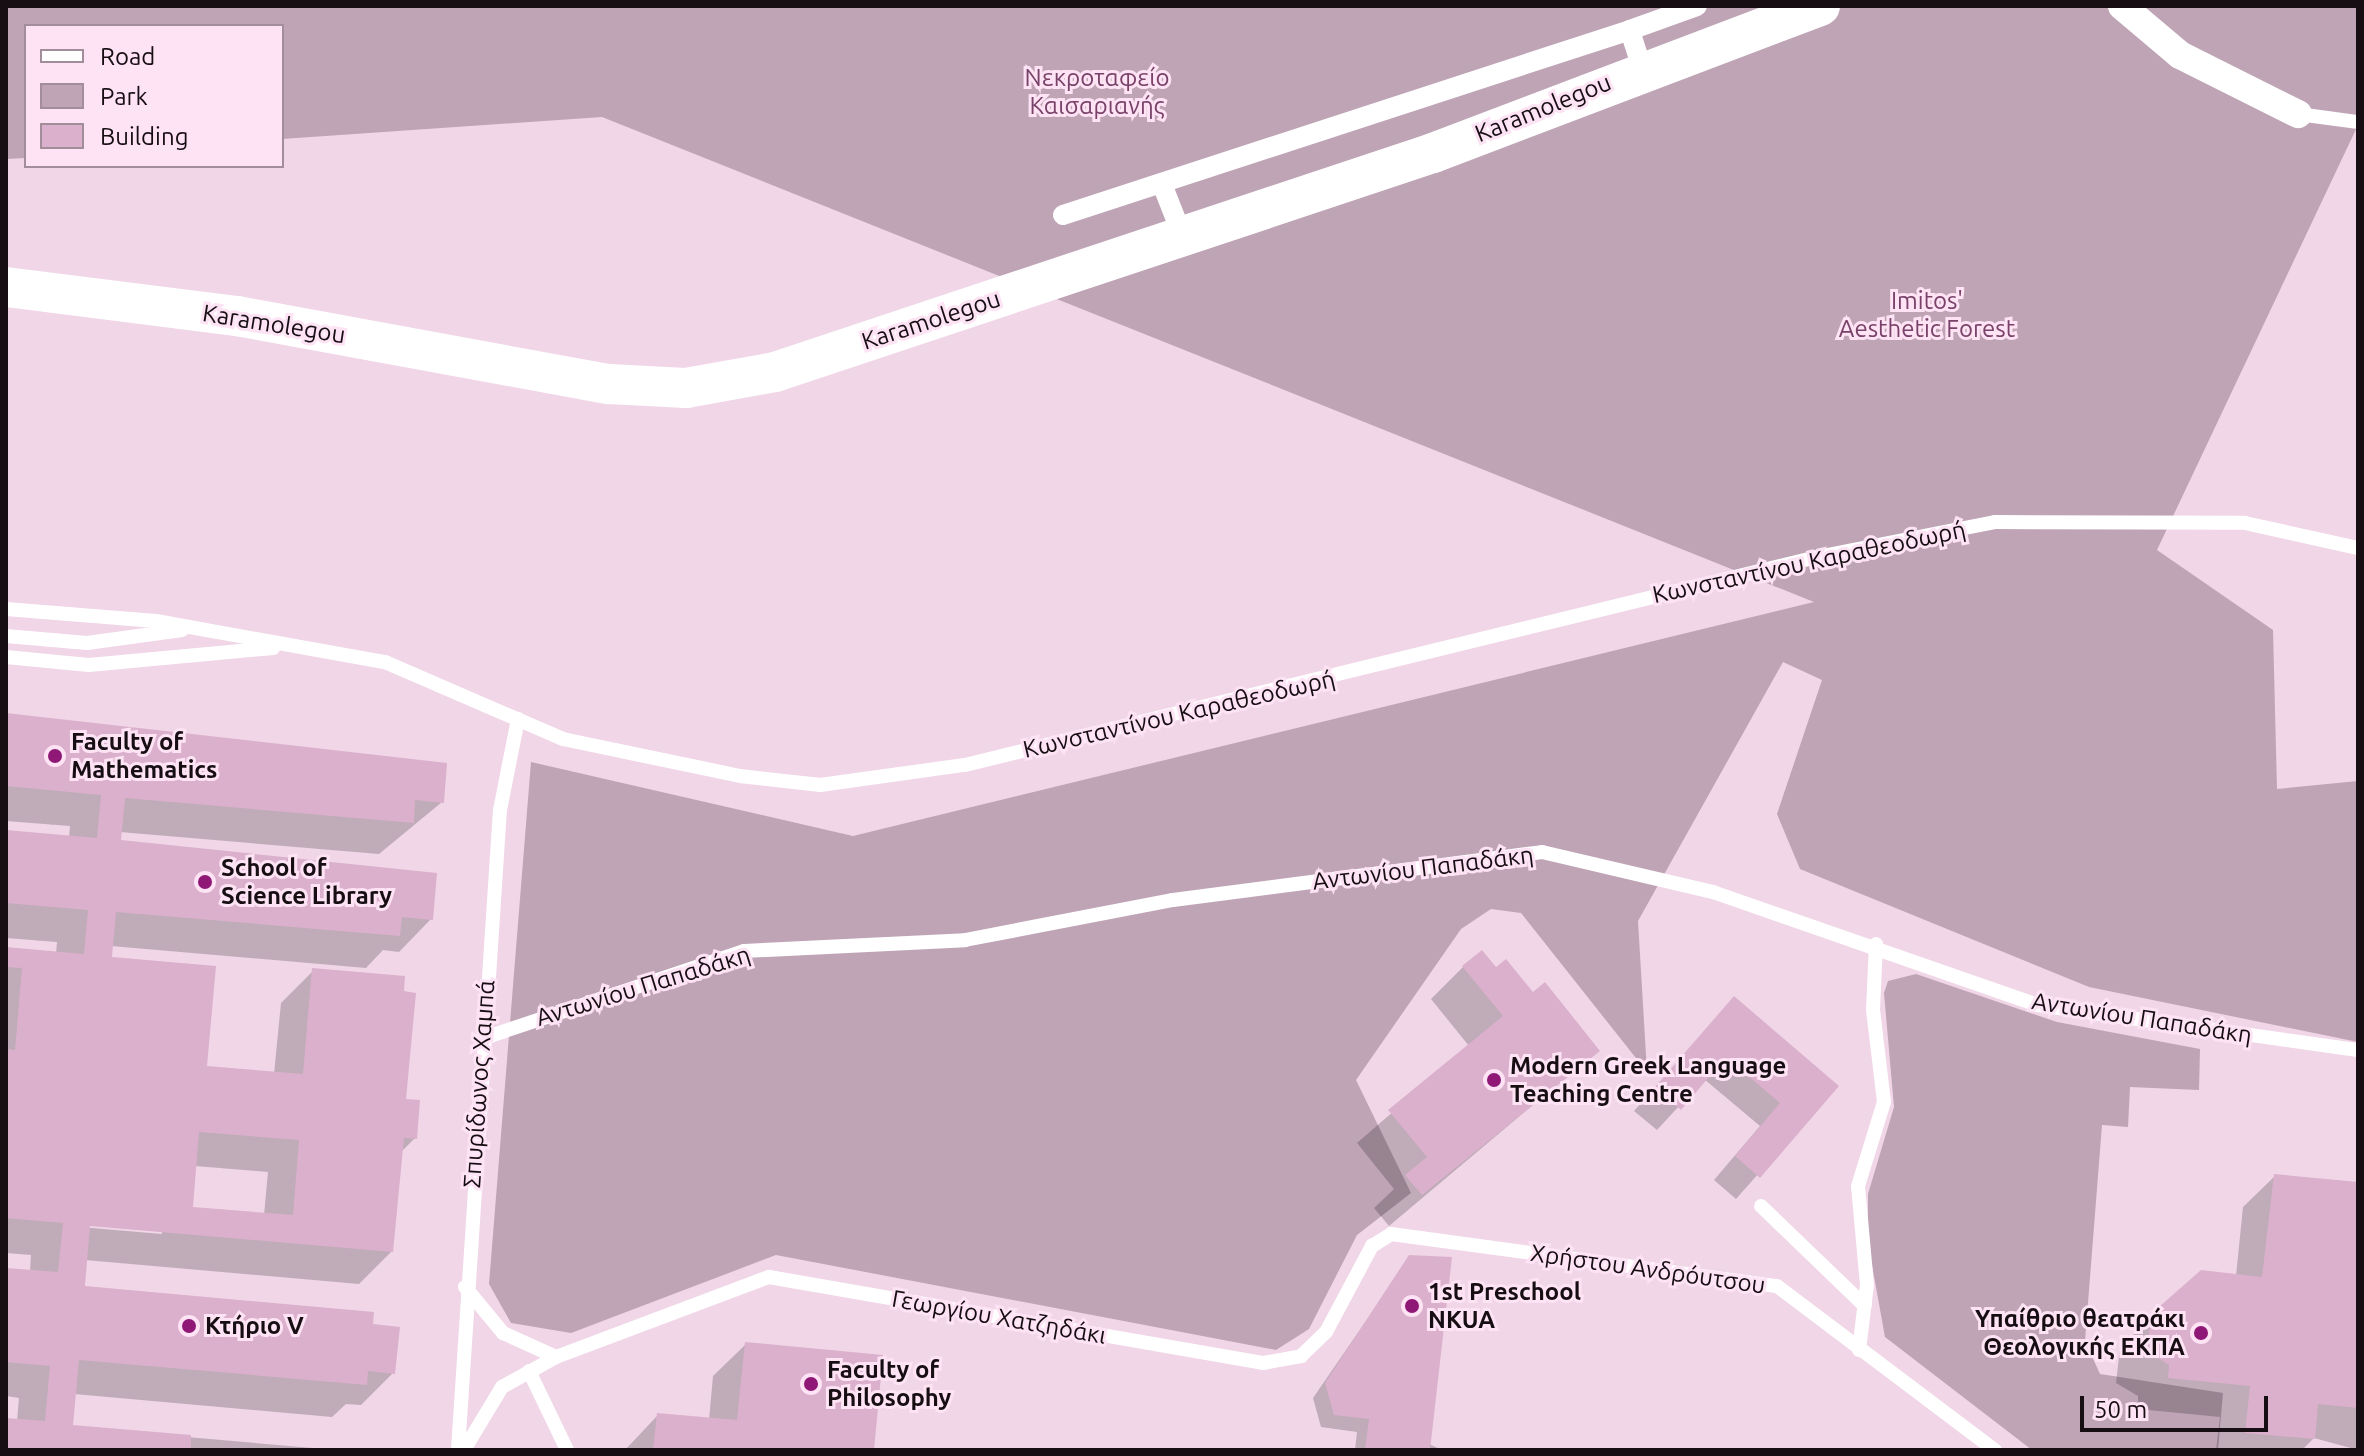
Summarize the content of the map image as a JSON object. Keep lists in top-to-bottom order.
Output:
{
  "streets": {
    "main road": ["Karamolegou"],
    "lane": [
      "Κωνσταντίνου Καραθεοδωρή",
      "Αντωνίου Παπαδάκη",
      "Σπυρίδωνος Χαμπά",
      "Χρήστου Ανδρόυτσου",
      "Γεωργίου Χατζηδάκι"
    ]
  },
  "crossings": [
    ["Κωνσταντίνου Καραθεοδωρή", "Σπυρίδωνος Χαμπά"],
    ["Αντωνίου Παπαδάκη", "Σπυρίδωνος Χαμπά"],
    ["Χρήστου Ανδρόυτσου", "Γεωργίου Χατζηδάκι"]
  ],
  "parks": ["Νεκροταφείο Καισαριανής", "Imitos' Aesthetic Forest"],
  "places": [
    "Faculty of Mathematics",
    "School of Science Library",
    "Modern Greek Language Teaching Centre",
    "1st Preschool NKUA",
    "Κτήριο V",
    "Υπαίθριο θεατράκι Θεολογικής ΕΚΠΑ",
    "Faculty of Philosophy"
  ],
  "legend": ["Road", "Park", "Building"],
  "scale_bar": "50 m"
}
